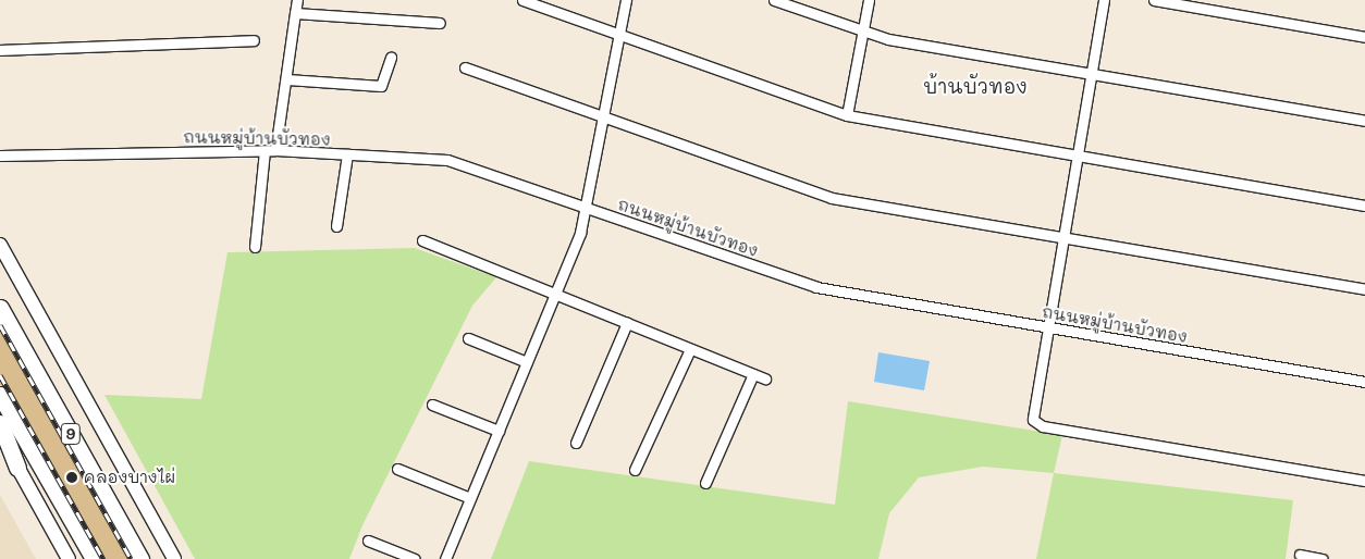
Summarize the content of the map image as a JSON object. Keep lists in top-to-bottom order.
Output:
{
  "streets": {
    "highway": ["9"],
    "street": ["ถนนหมู่บ้านบัวทอง"]
  },
  "districts": ["บ้านบัวทอง"],
  "places": ["คลองบางไผ่"]
}
